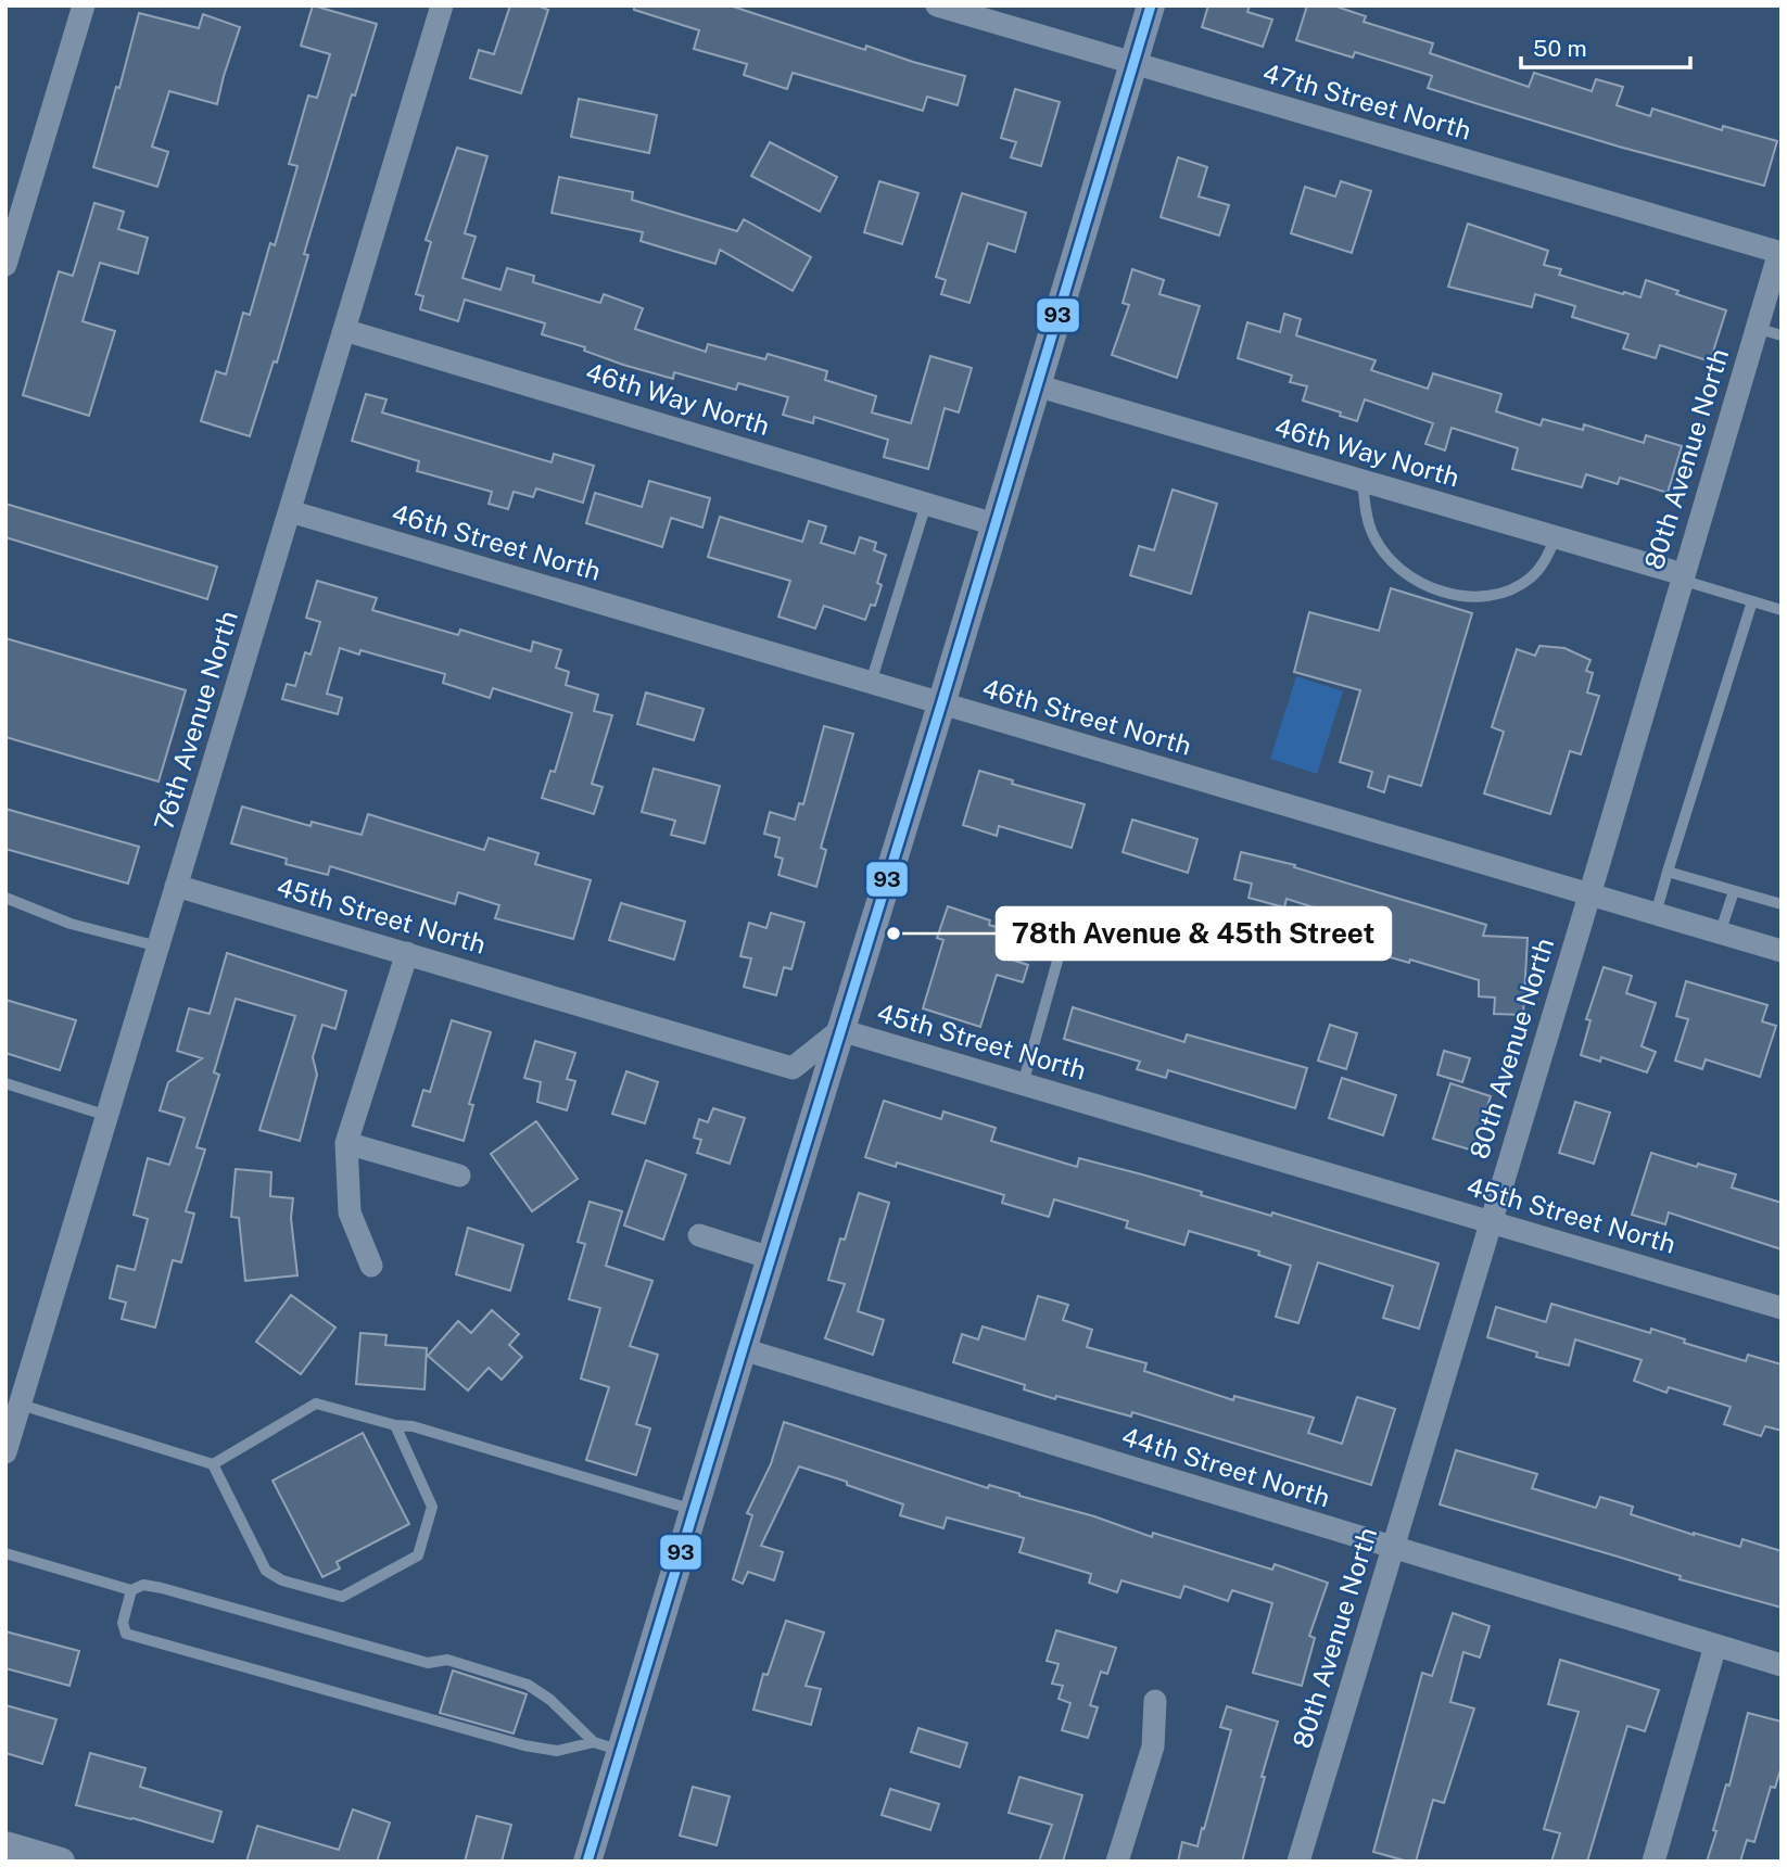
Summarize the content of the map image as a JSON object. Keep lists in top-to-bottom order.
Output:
{
  "streets": {
    "street": [
      "47th Street North",
      "46th Way North",
      "80th Avenue North",
      "46th Street North",
      "76th Avenue North",
      "45th Street North",
      "44th Street North"
    ]
  },
  "crossings": [
    ["47th Street North", "80th Avenue North"],
    ["46th Way North", "80th Avenue North"],
    ["46th Way North", "76th Avenue North"],
    ["80th Avenue North", "46th Street North"],
    ["80th Avenue North", "45th Street North"],
    ["80th Avenue North", "44th Street North"],
    ["46th Street North", "76th Avenue North"],
    ["76th Avenue North", "45th Street North"]
  ],
  "places": ["78th Avenue & 45th Street"],
  "lines": ["transit line 93"],
  "scale_bar": "50 m"
}
